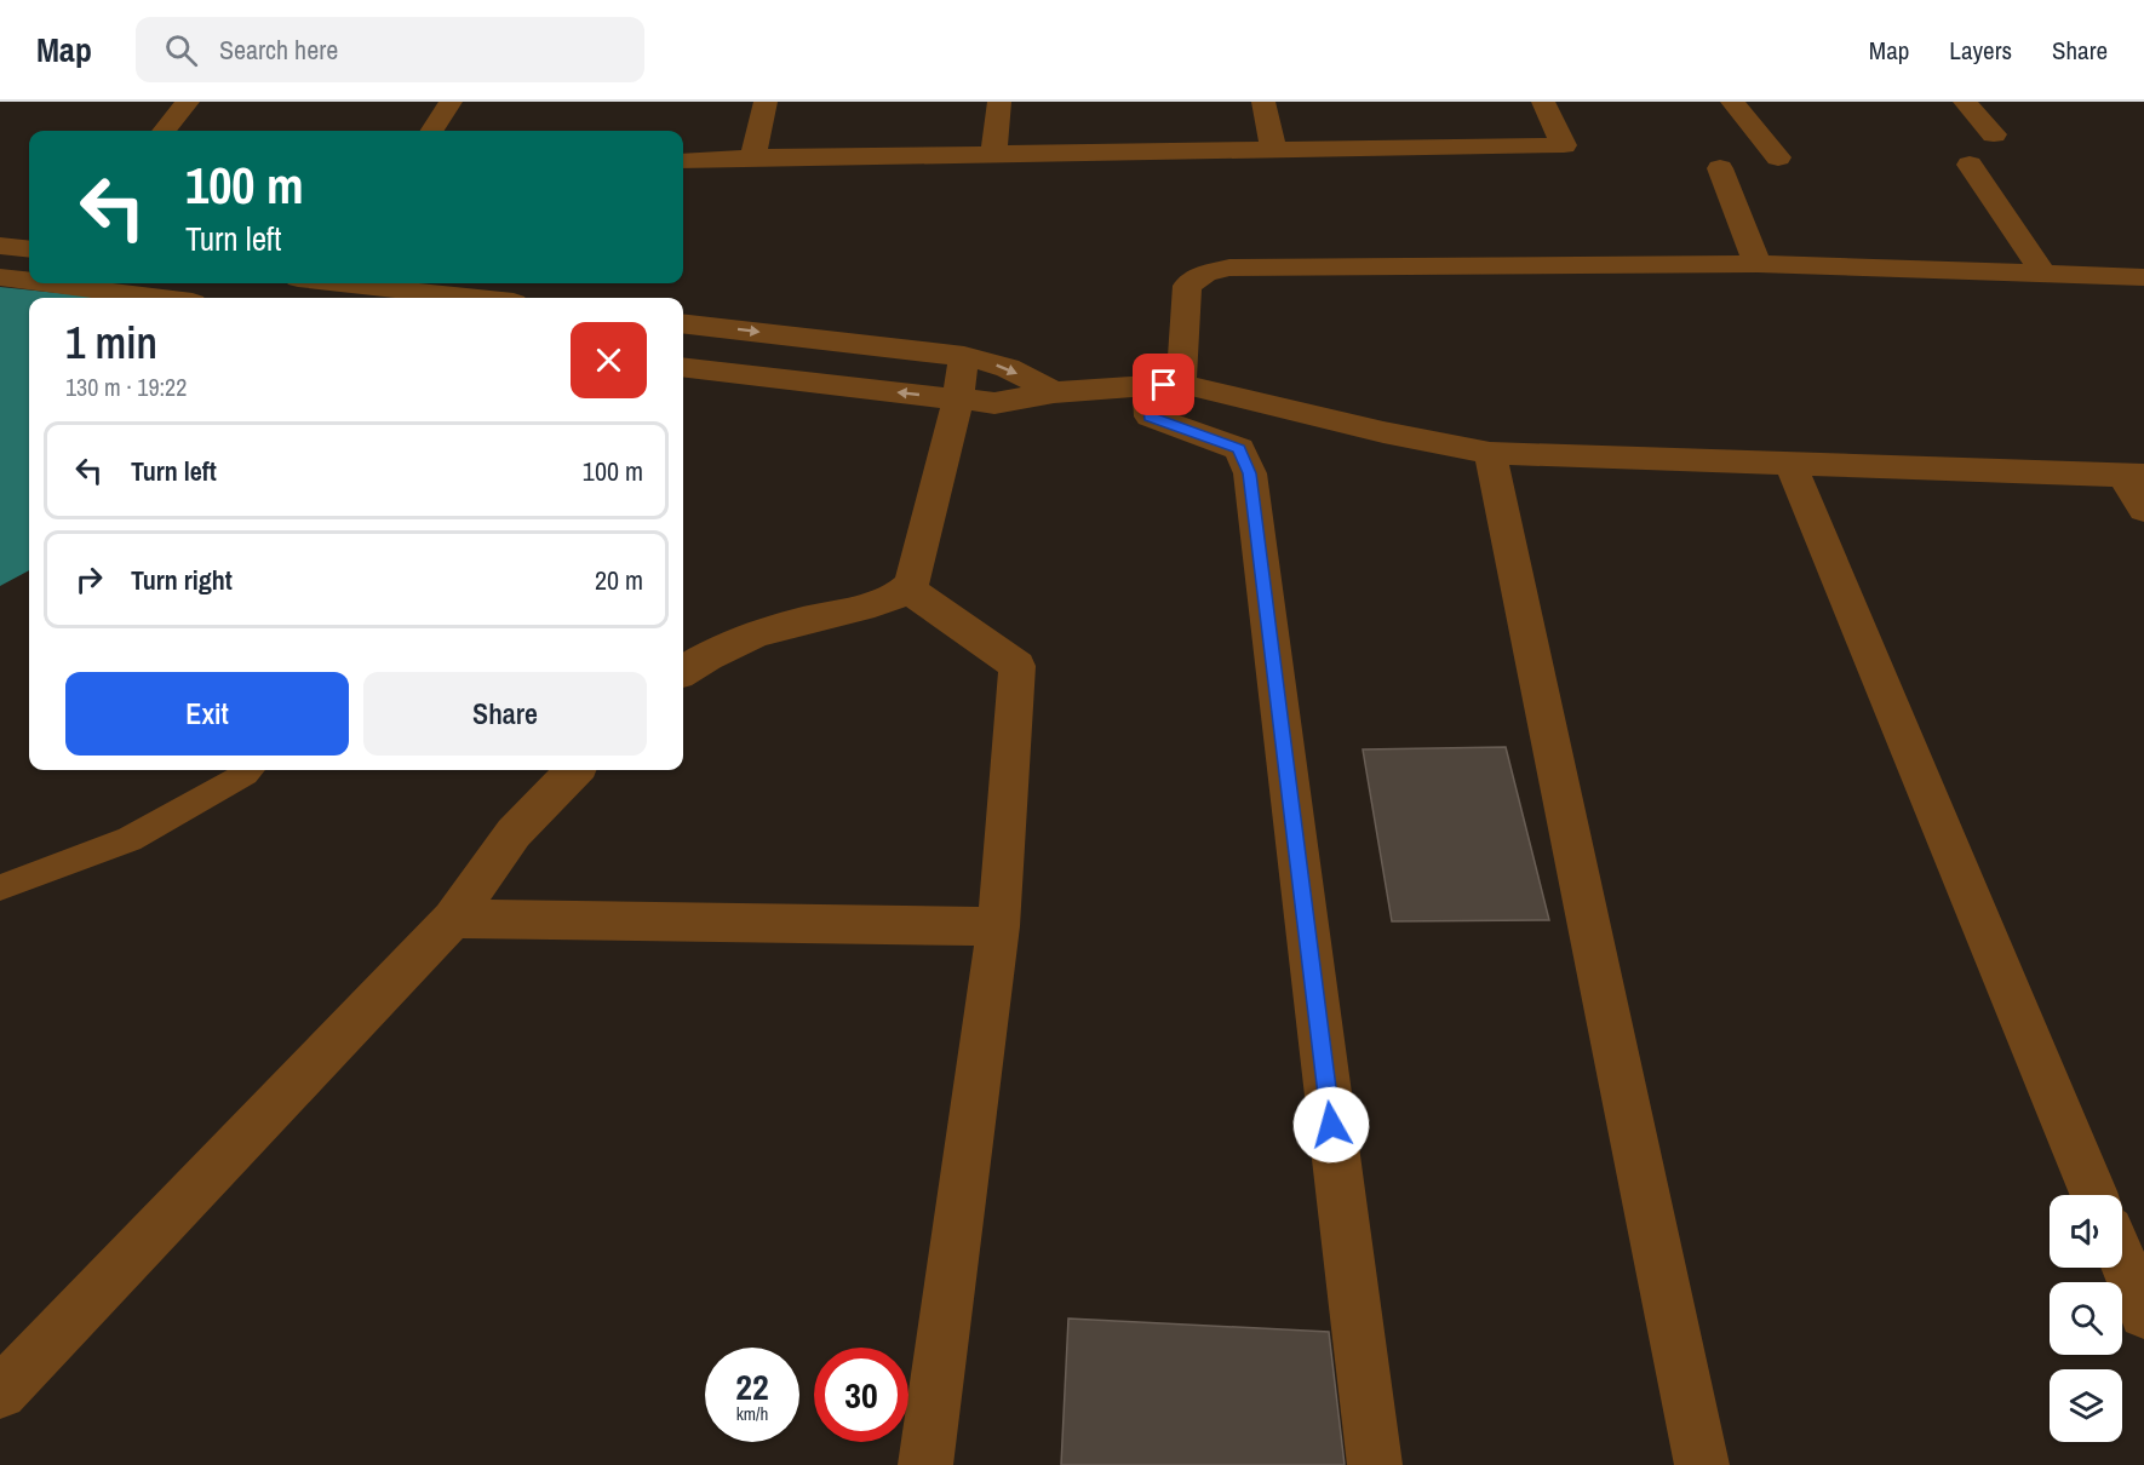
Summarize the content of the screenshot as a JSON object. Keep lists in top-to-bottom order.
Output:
{
  "page": {
    "header": "Map",
    "search": "Search here",
    "nav": ["Map", "Layers", "Share"],
    "turn": ["100 m", "Turn left"],
    "heading": ["1 min", "130 m · 19:22"],
    "list": [
      {
        "name": "Turn left",
        "value": "100 m"
      },
      {
        "name": "Turn right",
        "value": "20 m"
      }
    ],
    "buttons": ["Exit", "Share"],
    "speed": "22 km/h",
    "limit": "30"
  }
}
